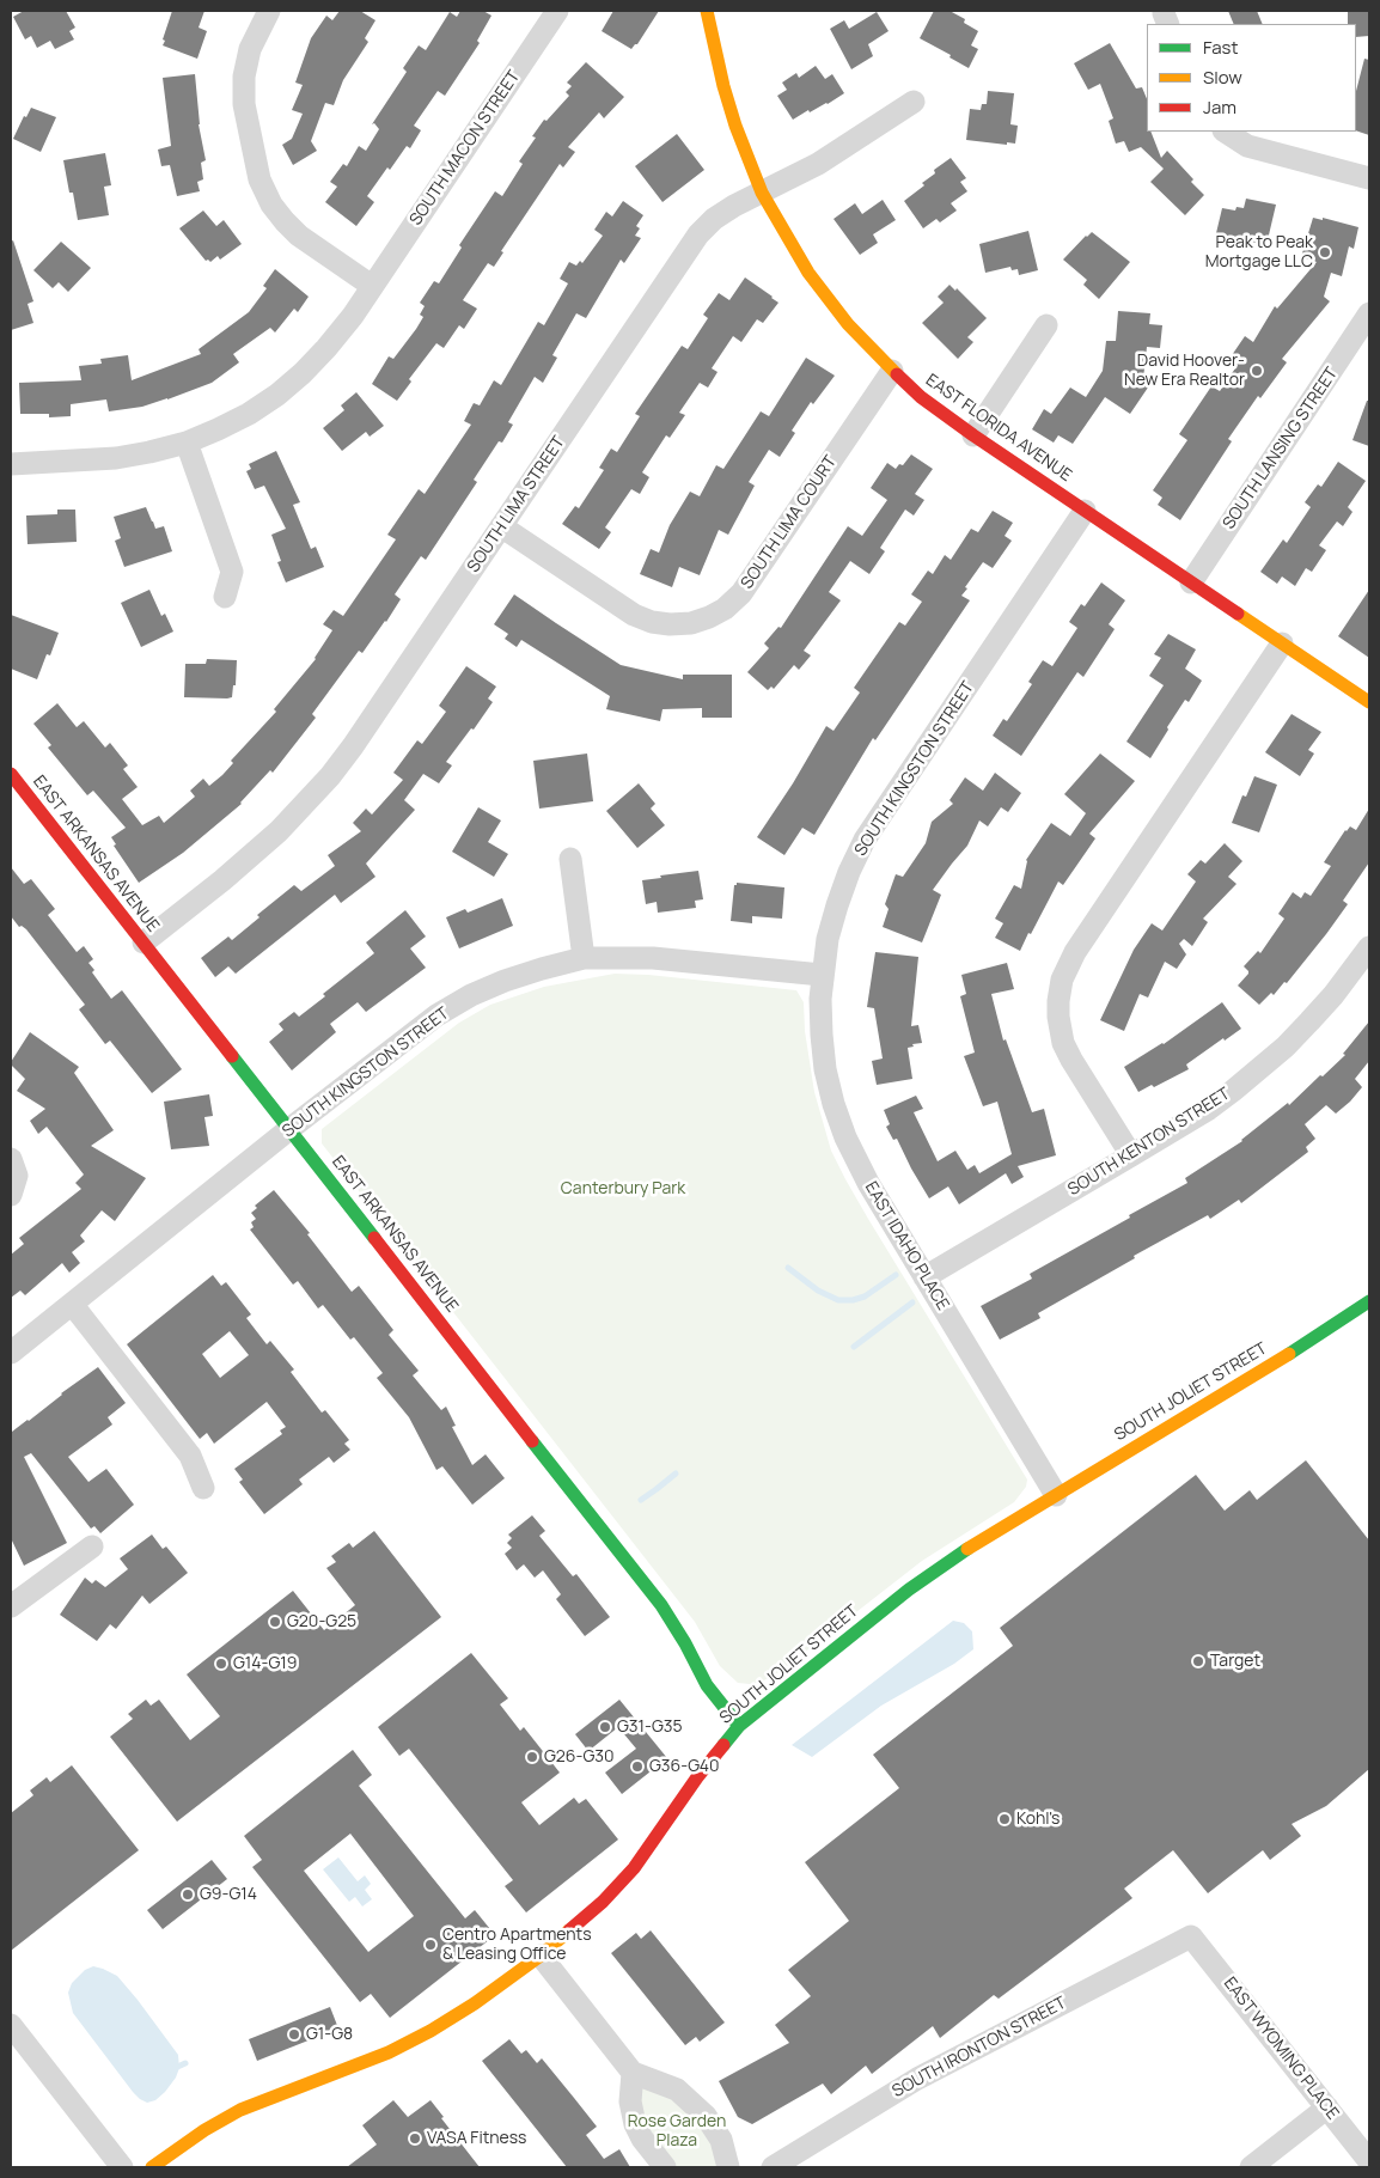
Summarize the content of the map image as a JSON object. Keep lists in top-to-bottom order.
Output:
{
  "streets": {
    "street": [
      "SOUTH MACON STREET",
      "EAST FLORIDA AVENUE",
      "SOUTH LANSING STREET",
      "SOUTH LIMA STREET",
      "SOUTH LIMA COURT",
      "SOUTH KINGSTON STREET",
      "EAST ARKANSAS AVENUE",
      "SOUTH KENTON STREET",
      "EAST IDAHO PLACE",
      "SOUTH JOLIET STREET",
      "SOUTH IRONTON STREET",
      "EAST WYOMING PLACE"
    ]
  },
  "crossings": [
    ["EAST FLORIDA AVENUE", "SOUTH LANSING STREET"],
    ["EAST FLORIDA AVENUE", "SOUTH LIMA STREET"],
    ["EAST FLORIDA AVENUE", "SOUTH LIMA COURT"],
    ["EAST FLORIDA AVENUE", "SOUTH KINGSTON STREET"],
    ["SOUTH LIMA STREET", "SOUTH LIMA COURT"],
    ["SOUTH LIMA STREET", "EAST ARKANSAS AVENUE"],
    ["SOUTH KINGSTON STREET", "EAST ARKANSAS AVENUE"],
    ["SOUTH KINGSTON STREET", "EAST IDAHO PLACE"],
    ["EAST ARKANSAS AVENUE", "SOUTH JOLIET STREET"],
    ["SOUTH KENTON STREET", "EAST IDAHO PLACE"],
    ["EAST IDAHO PLACE", "SOUTH JOLIET STREET"],
    ["SOUTH IRONTON STREET", "EAST WYOMING PLACE"]
  ],
  "parks": ["Canterbury Park", "Rose Garden Plaza"],
  "places": [
    "Peak to Peak Mortgage LLC",
    "David Hoover- New Era Realtor",
    "G20-G25",
    "Target",
    "G14-G19",
    "G31-G35",
    "G26-G30",
    "G36-G40",
    "Kohl's",
    "G9-G14",
    "Centro Apartments & Leasing Office",
    "G1-G8",
    "VASA Fitness"
  ],
  "legend": ["Fast", "Slow", "Jam"]
}
